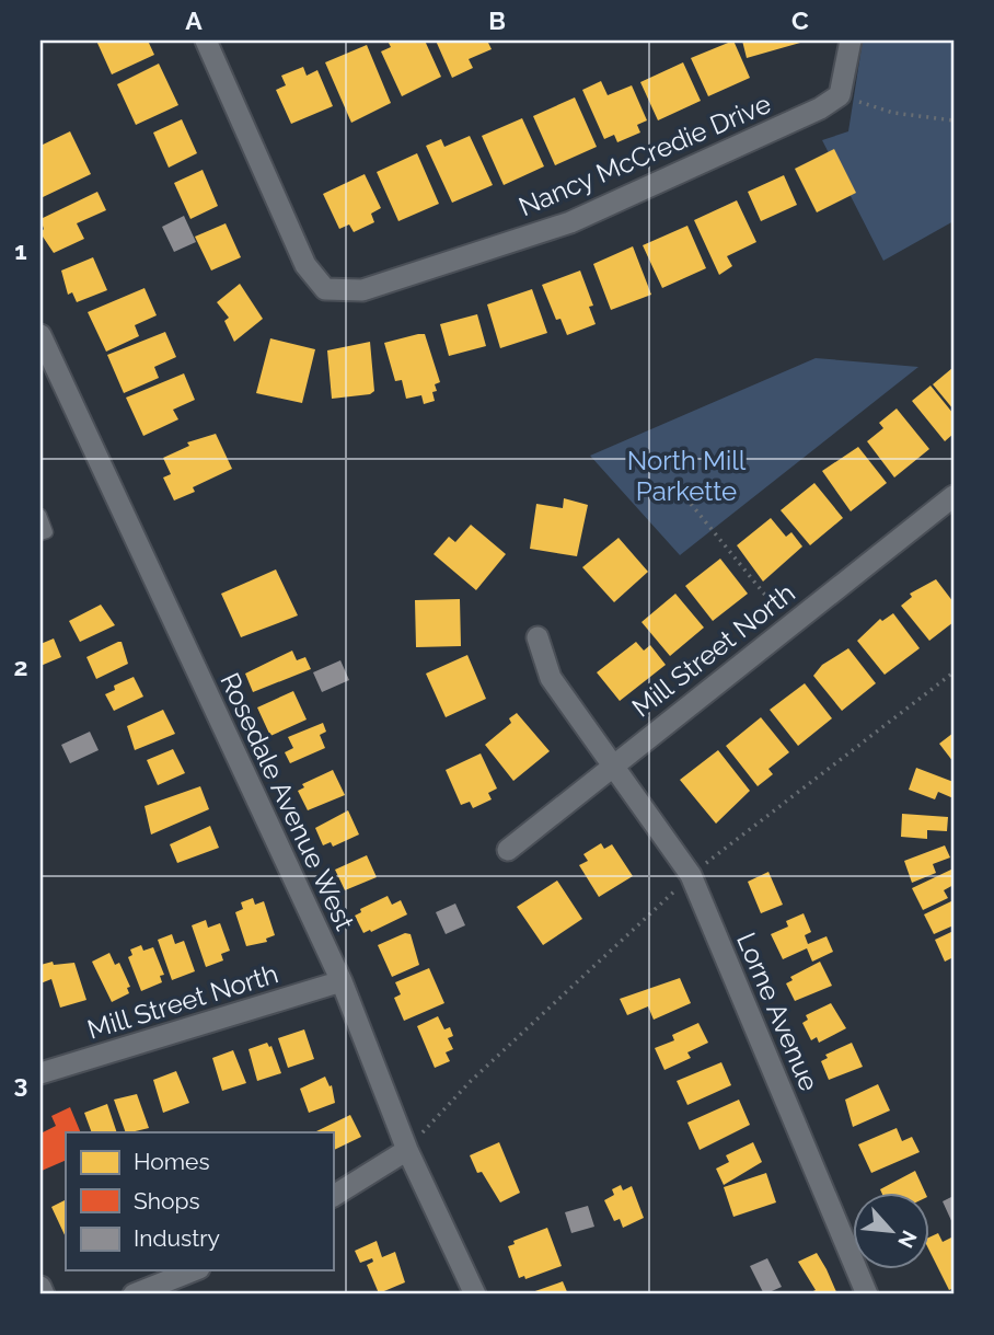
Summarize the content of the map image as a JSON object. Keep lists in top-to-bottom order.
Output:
{
  "streets": {
    "street": [
      "Nancy McCredie Drive",
      "Mill Street North",
      "Rosedale Avenue West",
      "Lorne Avenue"
    ]
  },
  "crossings": [
    ["Mill Street North", "Rosedale Avenue West"],
    ["Mill Street North", "Lorne Avenue"]
  ],
  "parks": ["North Mill Parkette"],
  "legend": ["Homes", "Shops", "Industry"],
  "north": "bottom right",
  "grid": {
    "columns": ["A", "B", "C"],
    "rows": ["1", "2", "3"]
  }
}
